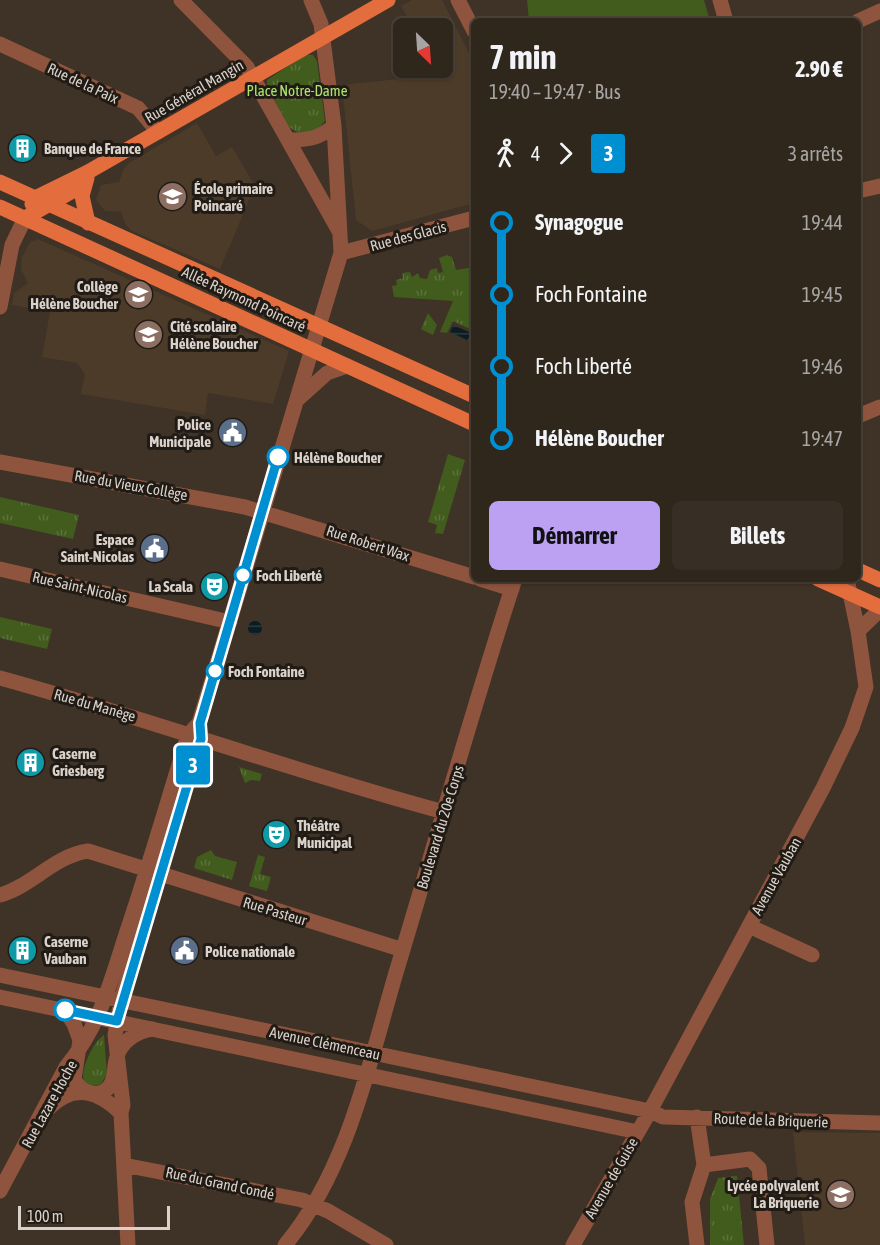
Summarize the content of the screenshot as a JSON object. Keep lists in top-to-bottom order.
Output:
{
  "streets": {
    "main road": ["Rue Général Mangin", "Allée Raymond Poincaré"],
    "street": [
      "Rue de la Paix",
      "Rue des Glacis",
      "Rue du Vieux Collège",
      "Rue Robert Wax",
      "Rue Saint-Nicolas",
      "Rue du Manège",
      "Boulevard du 20e Corps",
      "Avenue Vauban",
      "Rue Pasteur",
      "Avenue Clémenceau",
      "Rue Lazare Hoche",
      "Route de la Briquerie",
      "Avenue de Guise",
      "Rue du Grand Condé"
    ]
  },
  "crossings": [
    ["Rue de la Paix", "Rue Général Mangin"],
    ["Rue Général Mangin", "Allée Raymond Poincaré"],
    ["Rue du Vieux Collège", "Rue Robert Wax"],
    ["Rue du Manège", "Boulevard du 20e Corps"],
    ["Boulevard du 20e Corps", "Rue Pasteur"],
    ["Boulevard du 20e Corps", "Avenue Clémenceau"],
    ["Boulevard du 20e Corps", "Rue du Grand Condé"],
    ["Avenue Vauban", "Avenue Clémenceau"],
    ["Avenue Vauban", "Route de la Briquerie"],
    ["Avenue Vauban", "Avenue de Guise"],
    ["Avenue Clémenceau", "Rue Lazare Hoche"],
    ["Avenue Clémenceau", "Route de la Briquerie"],
    ["Avenue Clémenceau", "Avenue de Guise"],
    ["Route de la Briquerie", "Avenue de Guise"]
  ],
  "parks": ["Place Notre-Dame"],
  "places": {
    "building": ["Banque de France", "Caserne Griesberg", "Caserne Vauban"],
    "school or university": [
      "École primaire Poincaré",
      "Collège Hélène Boucher",
      "Cité scolaire Hélène Boucher",
      "Lycée polyvalent La Briquerie"
    ],
    "public building": ["Police Municipale", "Espace Saint-Nicolas", "Police nationale"],
    "other": ["Hélène Boucher", "Foch Liberté", "Foch Fontaine"],
    "theatre": ["La Scala", "Théâtre Municipal"]
  },
  "lines": ["bus line 3"],
  "scale_bar": "100 m",
  "north": "bottom right",
  "page": {
    "on_map": "3",
    "heading": ["7 min", "19:40 – 19:47 · Bus", "2.90 €"],
    "legs": ["4", "3", "3 arrêts"],
    "list": [
      {
        "name": "Synagogue",
        "value": "19:44"
      },
      {
        "name": "Foch Fontaine",
        "value": "19:45"
      },
      {
        "name": "Foch Liberté",
        "value": "19:46"
      },
      {
        "name": "Hélène Boucher",
        "value": "19:47"
      }
    ],
    "buttons": ["Démarrer", "Billets"],
    "scale": "100 m"
  }
}
